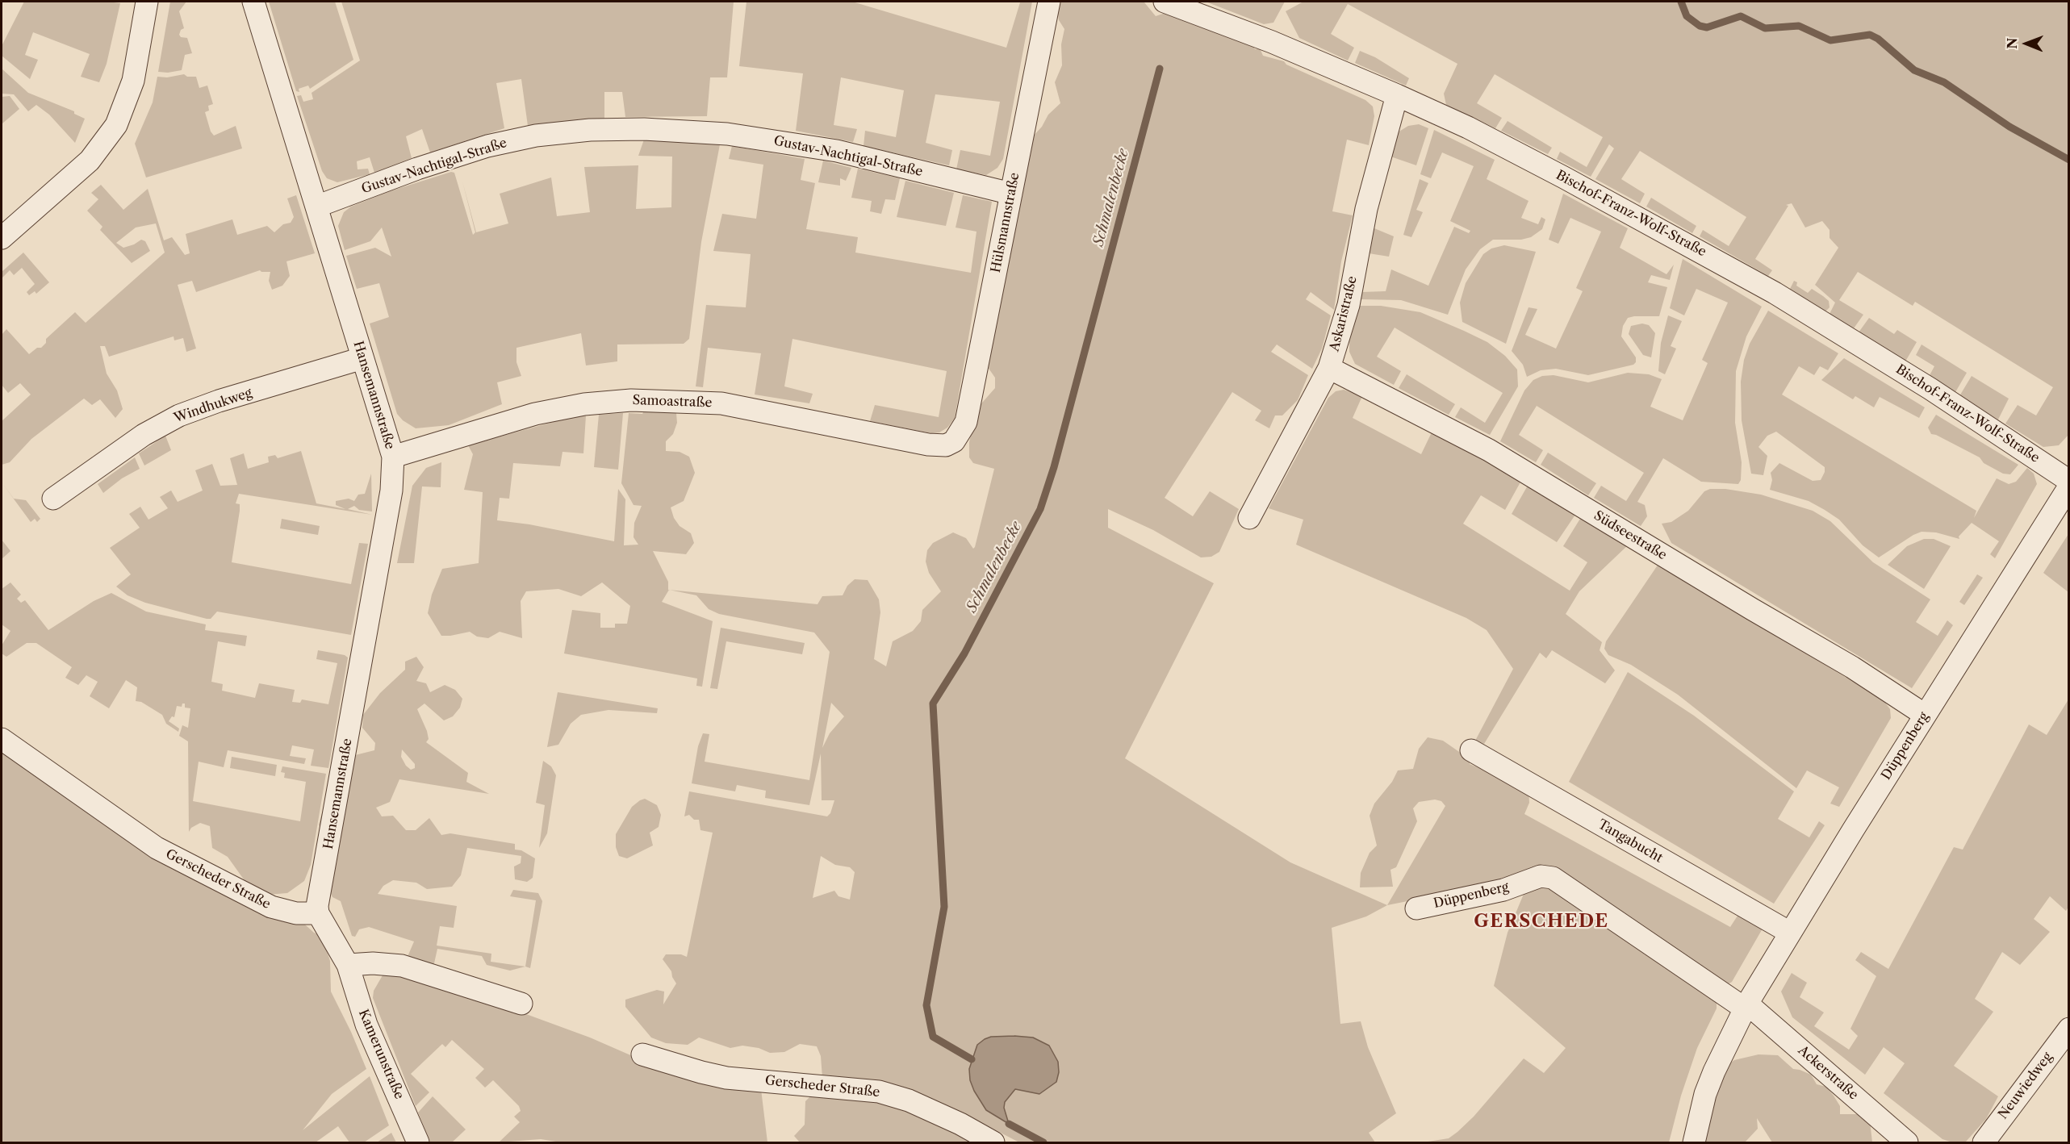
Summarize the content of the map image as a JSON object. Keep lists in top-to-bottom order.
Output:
{
  "streets": {
    "street": [
      "Gustav-Nachtigal-Straße",
      "Bischof-Franz-Wolf-Straße",
      "Hülsmannstraße",
      "Askaristraße",
      "Hansemannstraße",
      "Samoastraße",
      "Windhukweg",
      "Südseestraße",
      "Düppenberg",
      "Tangabucht",
      "Gerscheder Straße",
      "Kamerunstraße",
      "Ackerstraße",
      "Neuwiedweg"
    ]
  },
  "crossings": [
    ["Gustav-Nachtigal-Straße", "Hülsmannstraße"],
    ["Gustav-Nachtigal-Straße", "Hansemannstraße"],
    ["Bischof-Franz-Wolf-Straße", "Askaristraße"],
    ["Hülsmannstraße", "Samoastraße"],
    ["Askaristraße", "Südseestraße"],
    ["Hansemannstraße", "Samoastraße"],
    ["Hansemannstraße", "Windhukweg"],
    ["Hansemannstraße", "Gerscheder Straße"],
    ["Südseestraße", "Düppenberg"],
    ["Düppenberg", "Tangabucht"],
    ["Düppenberg", "Ackerstraße"]
  ],
  "districts": ["GERSCHEDE"],
  "water": ["Schmalenbecke"],
  "north": "left"
}
